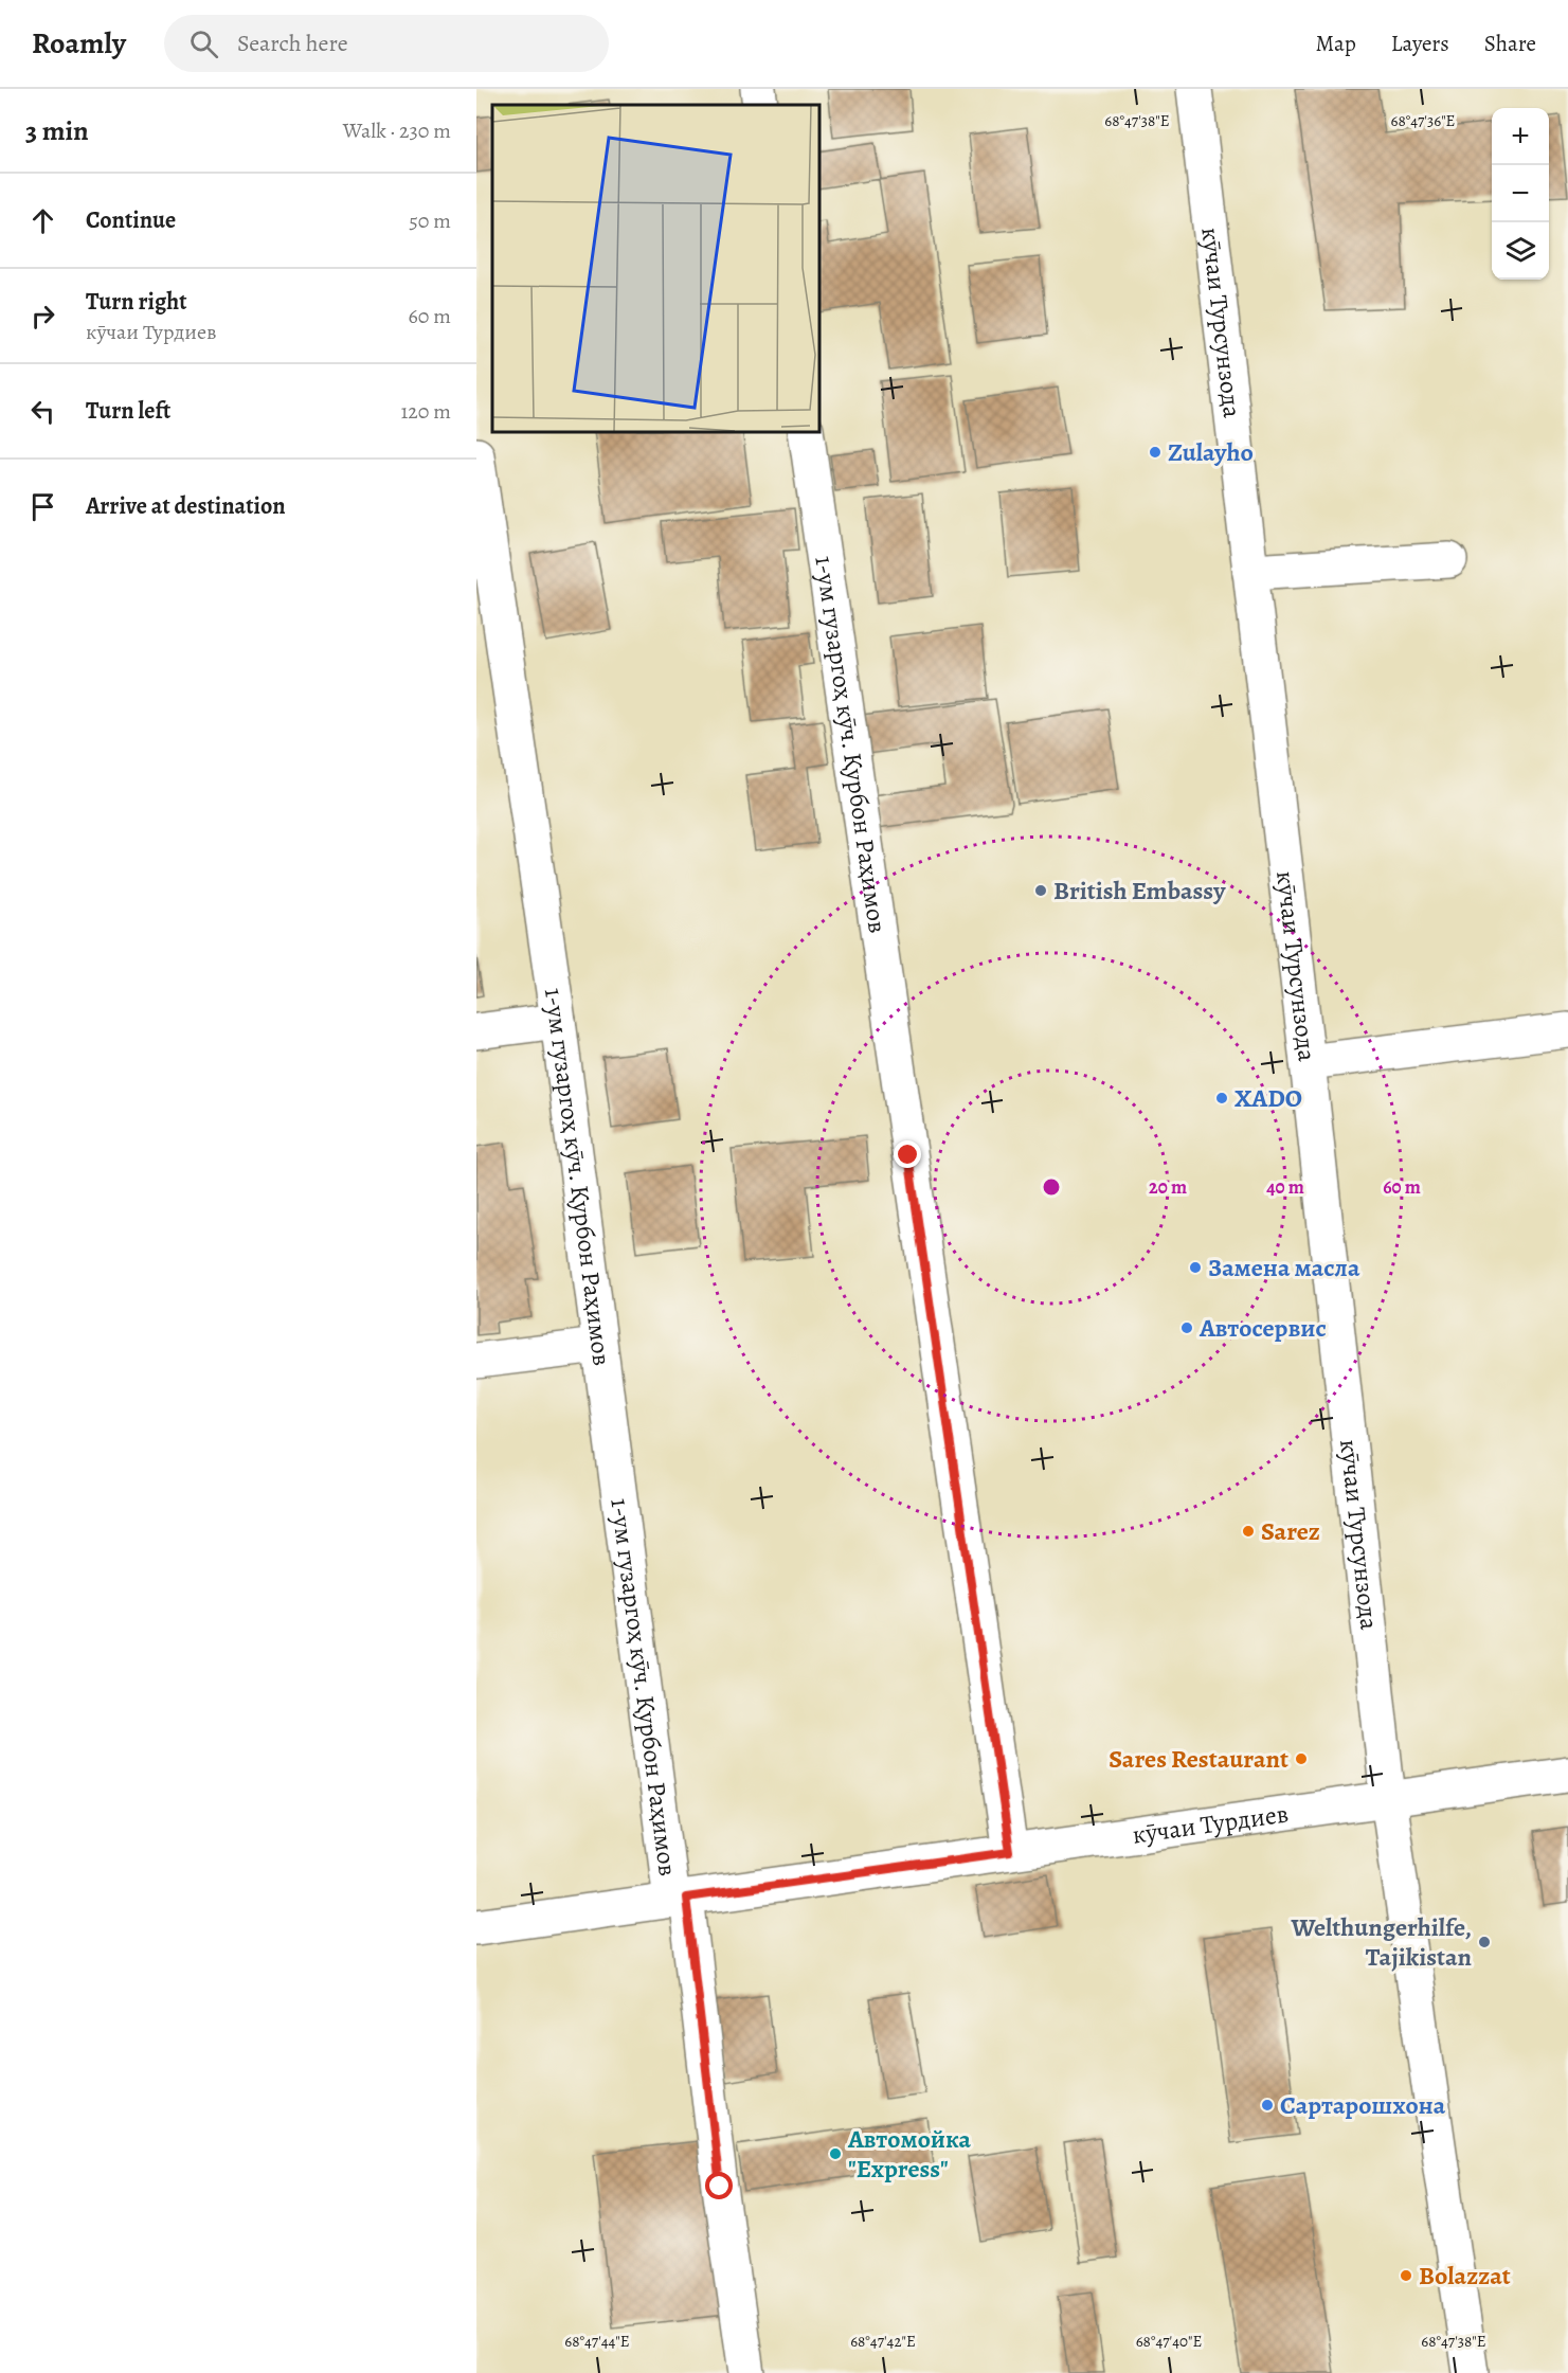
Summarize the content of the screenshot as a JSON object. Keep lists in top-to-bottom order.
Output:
{
  "streets": {
    "street": ["кӯчаи Турсунзода", "1-ум гузаргоҳ кӯч. Қурбон Раҳимов", "кӯчаи Турдиев"]
  },
  "crossings": [
    ["кӯчаи Турсунзода", "кӯчаи Турдиев"],
    ["1-ум гузаргоҳ кӯч. Қурбон Раҳимов", "кӯчаи Турдиев"]
  ],
  "places": [
    "Zulayho",
    "British Embassy",
    "XADO",
    "Замена масла",
    "Автосервис",
    "Sarez",
    "Sares Restaurant",
    "Welthungerhilfe, Tajikistan",
    "Сартарошхона",
    "Автомойка \"Express\"",
    "Bolazzat"
  ],
  "page": {
    "header": "Roamly",
    "search": "Search here",
    "nav": ["Map", "Layers", "Share"],
    "heading": ["3 min", "Walk · 230 m"],
    "map_buttons": ["+", "−"],
    "list": [
      ["Continue", "50 m"],
      ["Turn right", "кӯчаи Турдиев", "60 m"],
      ["Turn left", "120 m"],
      "Arrive at destination"
    ]
  },
  "coordinates": [
    "68°47'38\"E",
    "68°47'36\"E",
    "68°47'44\"E",
    "68°47'42\"E",
    "68°47'40\"E"
  ],
  "rings": ["20 m", "40 m", "60 m"]
}
